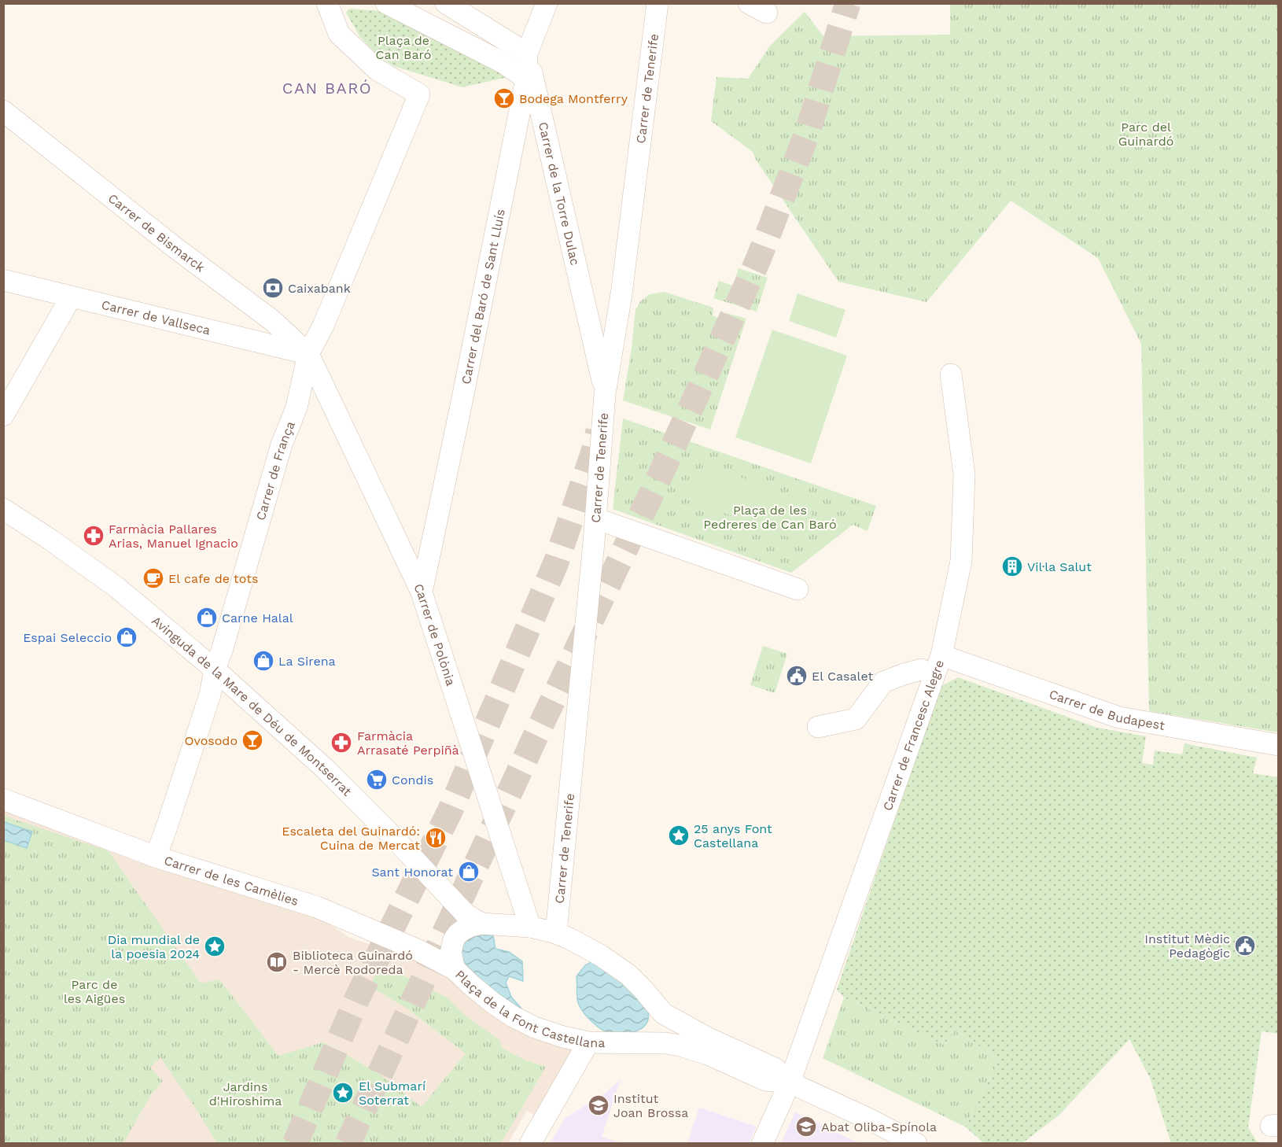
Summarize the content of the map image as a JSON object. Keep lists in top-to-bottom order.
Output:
{
  "streets": {
    "street": [
      "Carrer de Tenerife",
      "Carrer de la Torre Dulac",
      "Carrer de Bismarck",
      "Carrer del Baró de Sant Lluís",
      "Carrer de Vallseca",
      "Carrer de França",
      "Carrer de Polònia",
      "Avinguda de la Mare de Déu de Montserrat",
      "Carrer de Budapest",
      "Carrer de Francesc Alegre",
      "Carrer de les Camèlies",
      "Plaça de la Font Castellana"
    ]
  },
  "crossings": [
    ["Carrer de Tenerife", "Carrer de la Torre Dulac"],
    ["Carrer de Tenerife", "Plaça de la Font Castellana"],
    ["Carrer de la Torre Dulac", "Carrer del Baró de Sant Lluís"],
    ["Carrer de Bismarck", "Carrer de Vallseca"],
    ["Carrer de Bismarck", "Carrer de França"],
    ["Carrer de Bismarck", "Carrer de Polònia"],
    ["Carrer del Baró de Sant Lluís", "Carrer de Polònia"],
    ["Carrer de Vallseca", "Carrer de França"],
    ["Carrer de Vallseca", "Carrer de Polònia"],
    ["Carrer de França", "Carrer de Polònia"],
    ["Carrer de França", "Avinguda de la Mare de Déu de Montserrat"],
    ["Carrer de França", "Carrer de les Camèlies"],
    ["Carrer de Polònia", "Plaça de la Font Castellana"],
    ["Avinguda de la Mare de Déu de Montserrat", "Plaça de la Font Castellana"],
    ["Carrer de Budapest", "Carrer de Francesc Alegre"],
    ["Carrer de Francesc Alegre", "Plaça de la Font Castellana"],
    ["Carrer de les Camèlies", "Plaça de la Font Castellana"]
  ],
  "districts": ["CAN BARÓ"],
  "parks": [
    "Plaça de Can Baró",
    "Parc del Guinardó",
    "Plaça de les Pedreres de Can Baró",
    "Parc de les Aigües",
    "Jardins d'Hiroshima"
  ],
  "places": {
    "bar": ["Bodega Montferry", "Ovosodo"],
    "bank": ["Caixabank"],
    "pharmacy": ["Farmàcia Pallares Arias, Manuel Ignacio", "Farmàcia Arrasaté Perpiñà"],
    "building": ["Vil·la Salut"],
    "cafe": ["El cafe de tots"],
    "shop": [
      "Carne Halal",
      "Espai Seleccio",
      "La Sirena",
      "Sant Honorat"
    ],
    "public building": ["El Casalet", "Institut Mèdic Pedagògic"],
    "supermarket": ["Condis"],
    "place": ["25 anys Font Castellana", "Dia mundial de la poesia 2024", "El Submarí Soterrat"],
    "restaurant": ["Escaleta del Guinardó: Cuina de Mercat"],
    "library": ["Biblioteca Guinardó - Mercè Rodoreda"],
    "school or university": ["Institut Joan Brossa", "Abat Oliba-Spínola"]
  }
}
